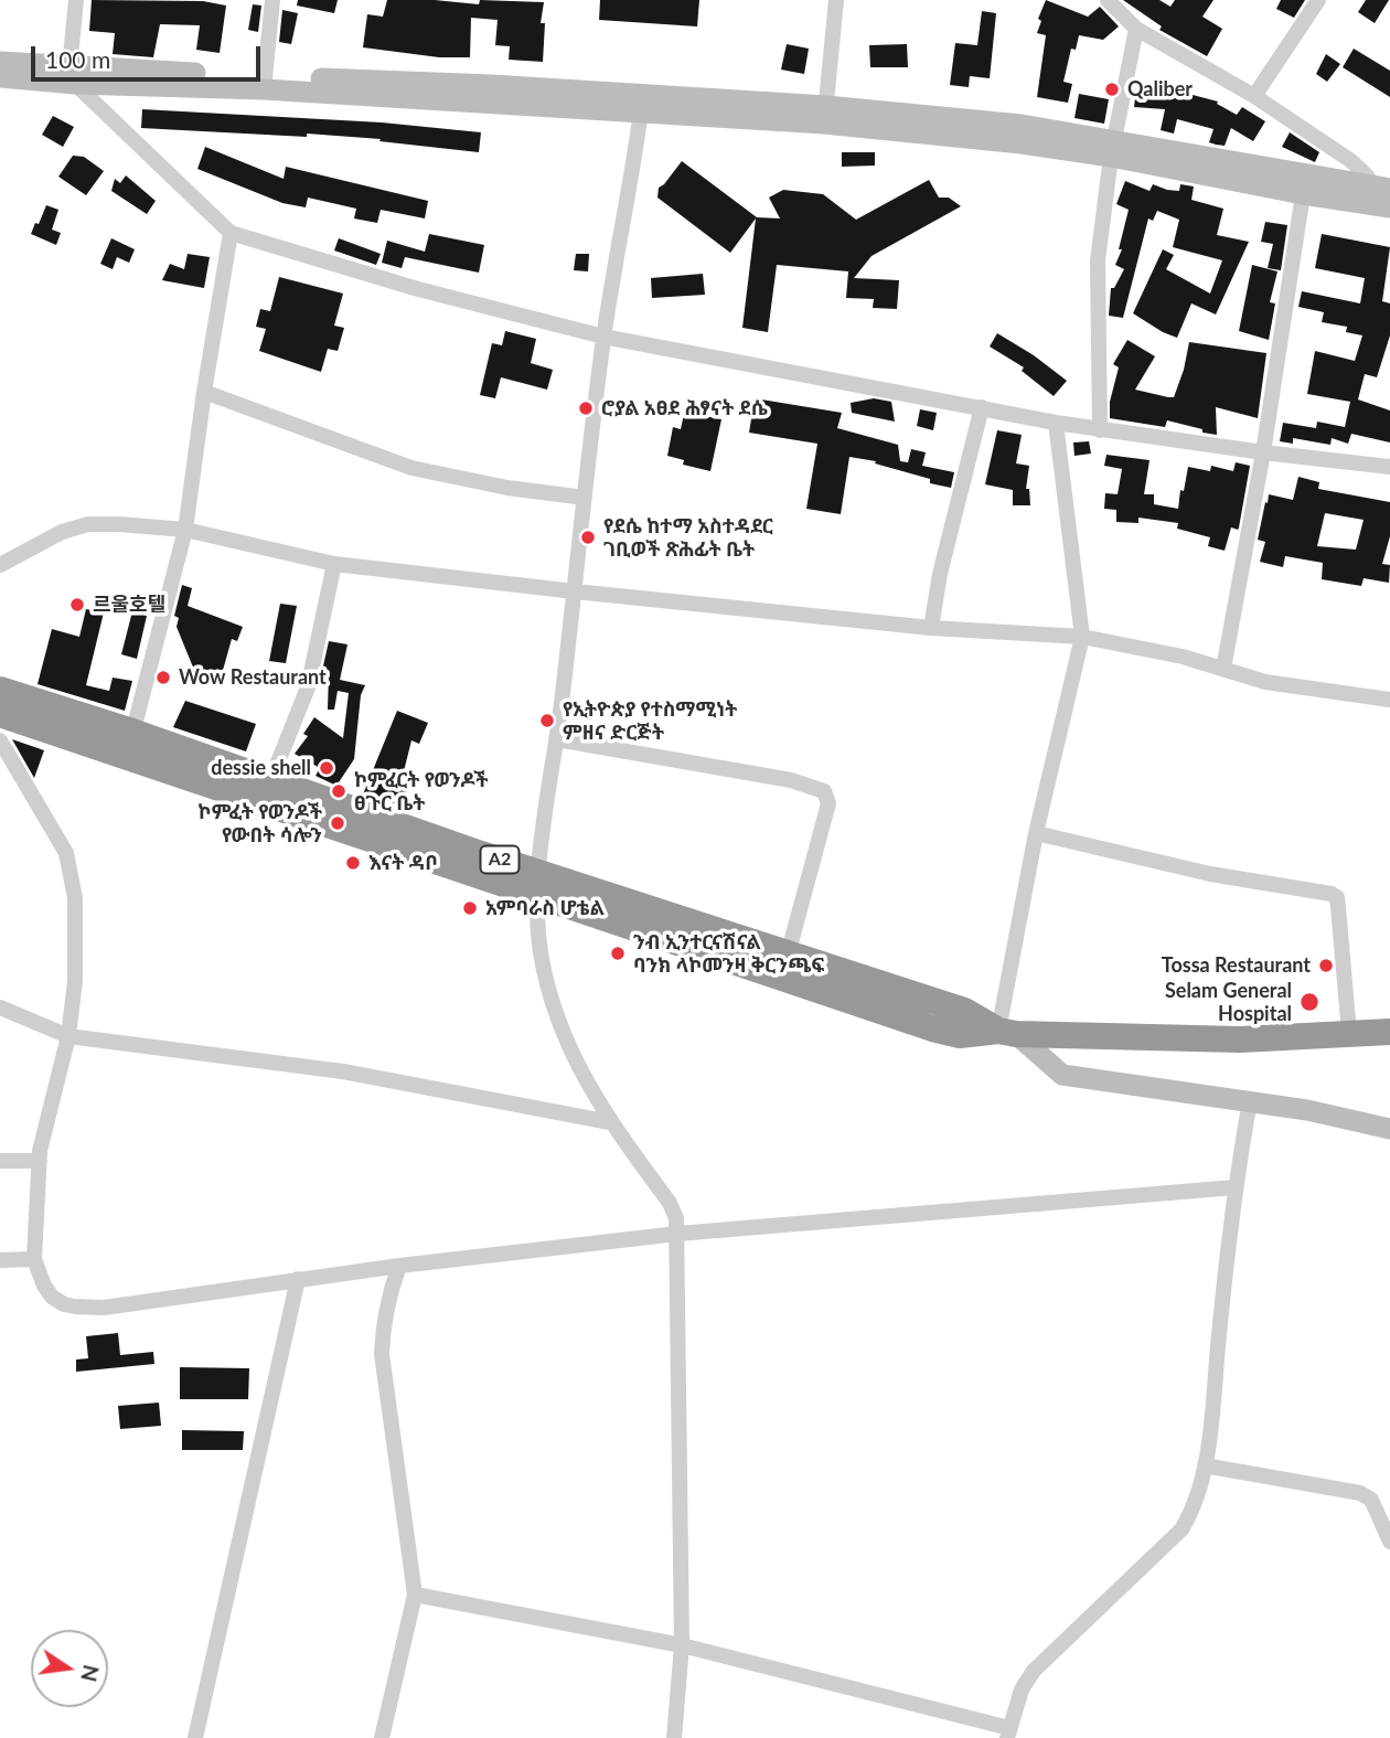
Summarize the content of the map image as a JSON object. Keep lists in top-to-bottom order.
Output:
{
  "streets": {
    "highway": ["A2"]
  },
  "places": [
    "Qaliber",
    "ሮያል አፀደ ሕፃናት ደሴ",
    "የደሴ ከተማ አስተዳደር ገቢወች ጽሕፊት ቤት",
    "르울호텔",
    "Wow Restaurant",
    "የኢትዮጵያ የተስማሚነት ምዘና ድርጅት",
    "dessie shell",
    "ኮምፈርት የወንዶች ፀጉር ቤት",
    "ኮምፈት የወንዶች የውበት ሳሎን",
    "እናት ዳቦ",
    "አምባራስ ሆቴል",
    "ንብ ኢንተርናሽናል ባንክ ላኮመንዛ ቅርንጫፍ",
    "Tossa Restaurant",
    "Selam General Hospital"
  ],
  "scale_bar": "100 m",
  "north": "right"
}
